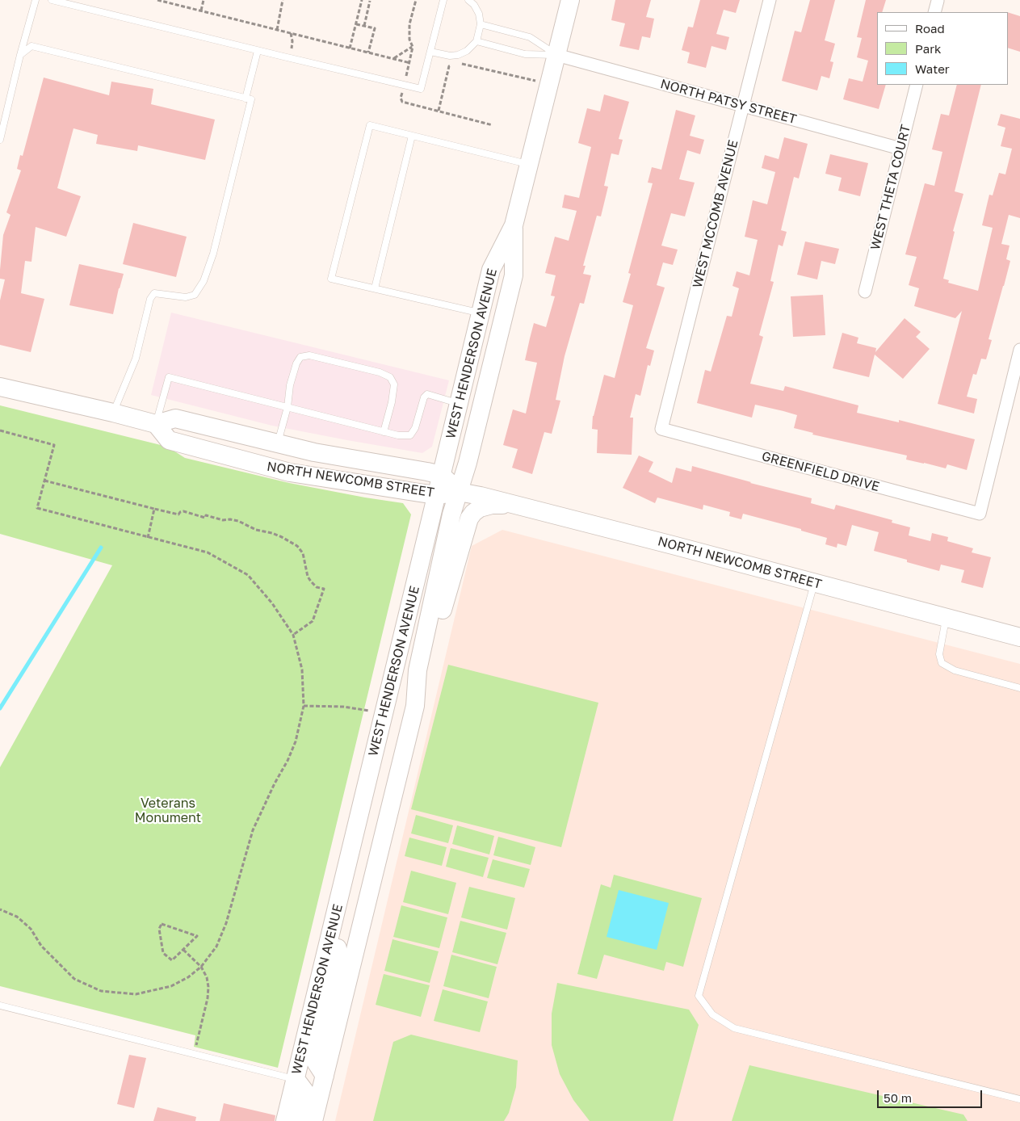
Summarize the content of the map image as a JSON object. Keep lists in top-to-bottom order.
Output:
{
  "streets": {
    "main road": ["WEST HENDERSON AVENUE", "NORTH NEWCOMB STREET"],
    "street": [
      "NORTH PATSY STREET",
      "WEST THETA COURT",
      "WEST MCCOMB AVENUE",
      "GREENFIELD DRIVE"
    ]
  },
  "crossings": [
    ["NORTH PATSY STREET", "WEST THETA COURT"],
    ["NORTH PATSY STREET", "WEST MCCOMB AVENUE"],
    ["NORTH PATSY STREET", "WEST HENDERSON AVENUE"],
    ["WEST MCCOMB AVENUE", "GREENFIELD DRIVE"],
    ["WEST HENDERSON AVENUE", "NORTH NEWCOMB STREET"]
  ],
  "parks": ["Veterans Monument"],
  "legend": ["Road", "Park", "Water"],
  "scale_bar": "50 m"
}
